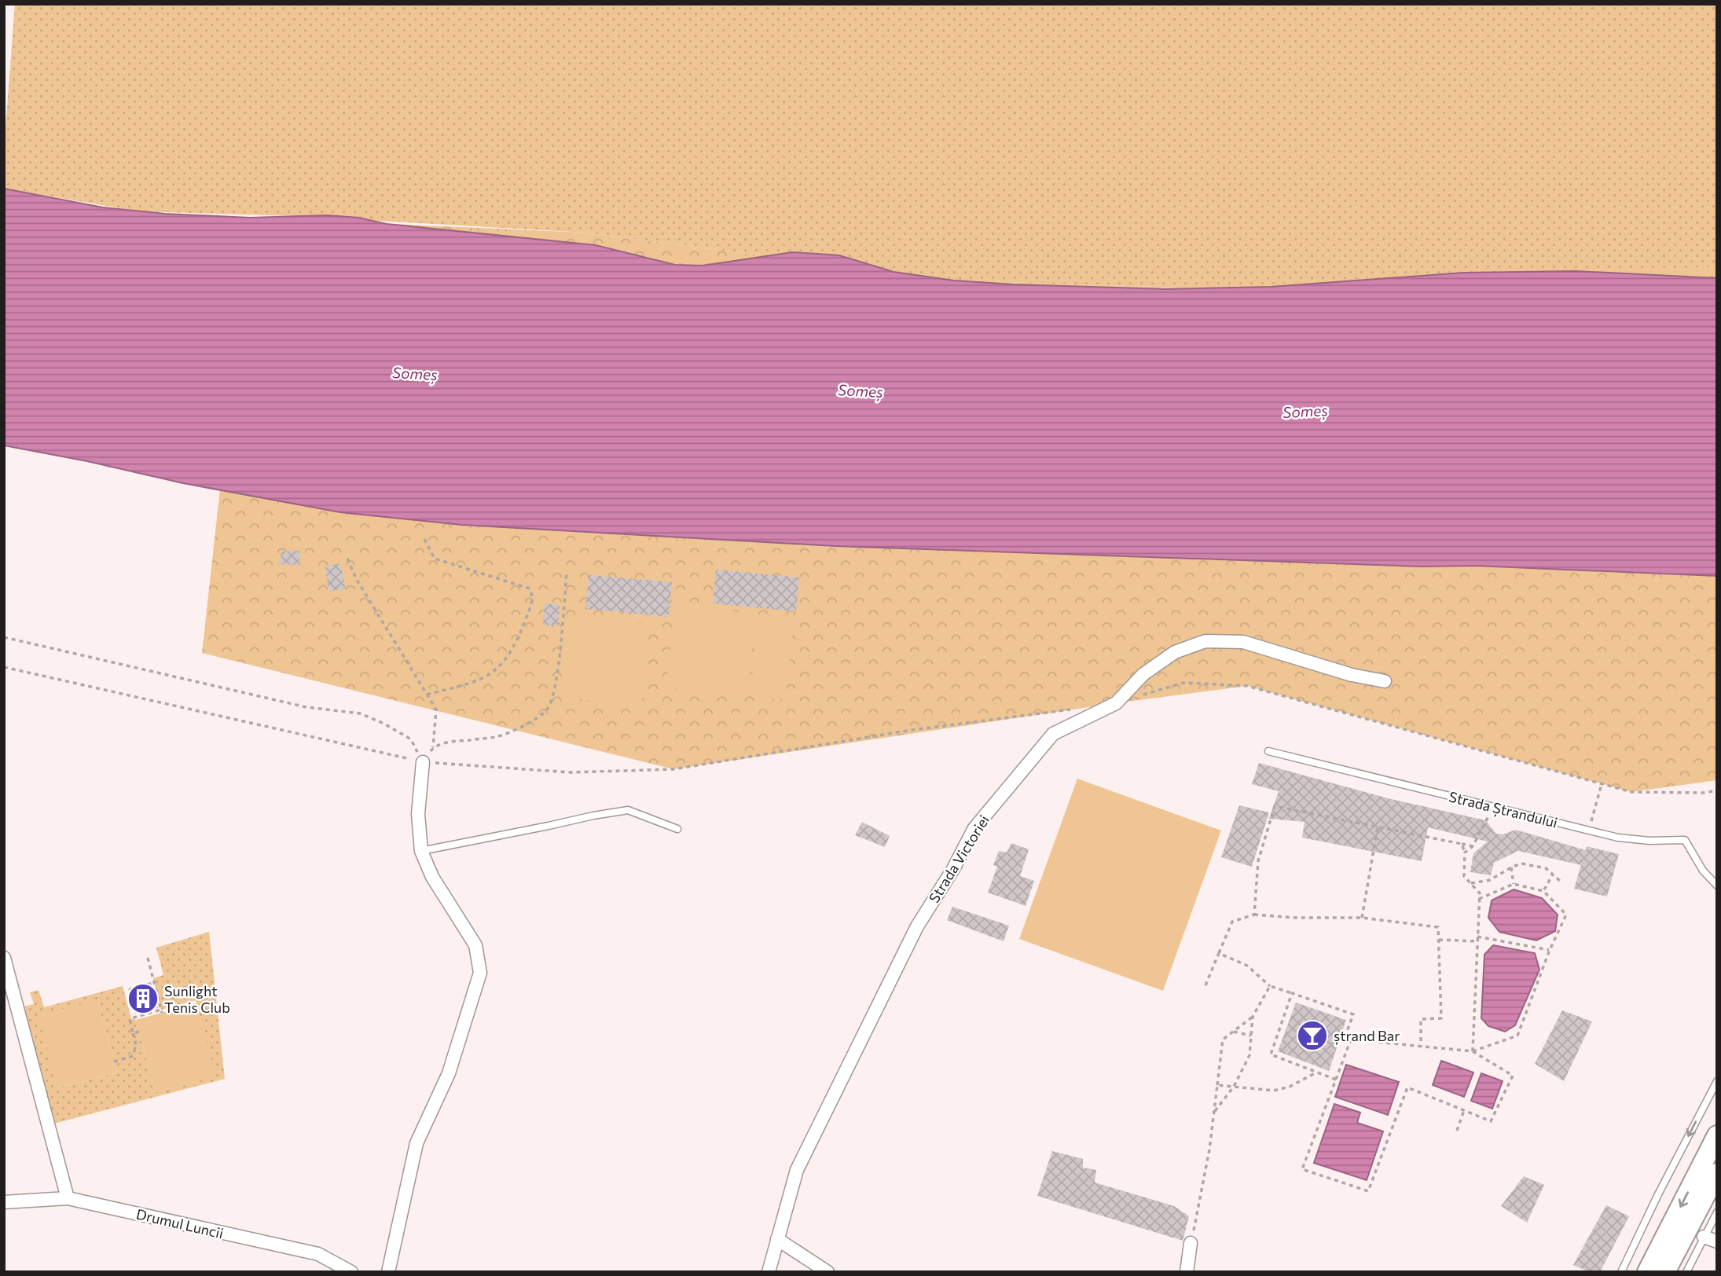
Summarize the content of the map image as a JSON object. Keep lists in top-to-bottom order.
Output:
{
  "streets": {
    "street": ["Strada Victoriei", "Drumul Luncii"],
    "lane": ["Strada Ștrandului"]
  },
  "water": ["Someș"],
  "places": {
    "building": ["Sunlight Tenis Club"],
    "bar": ["ștrand Bar"]
  }
}
